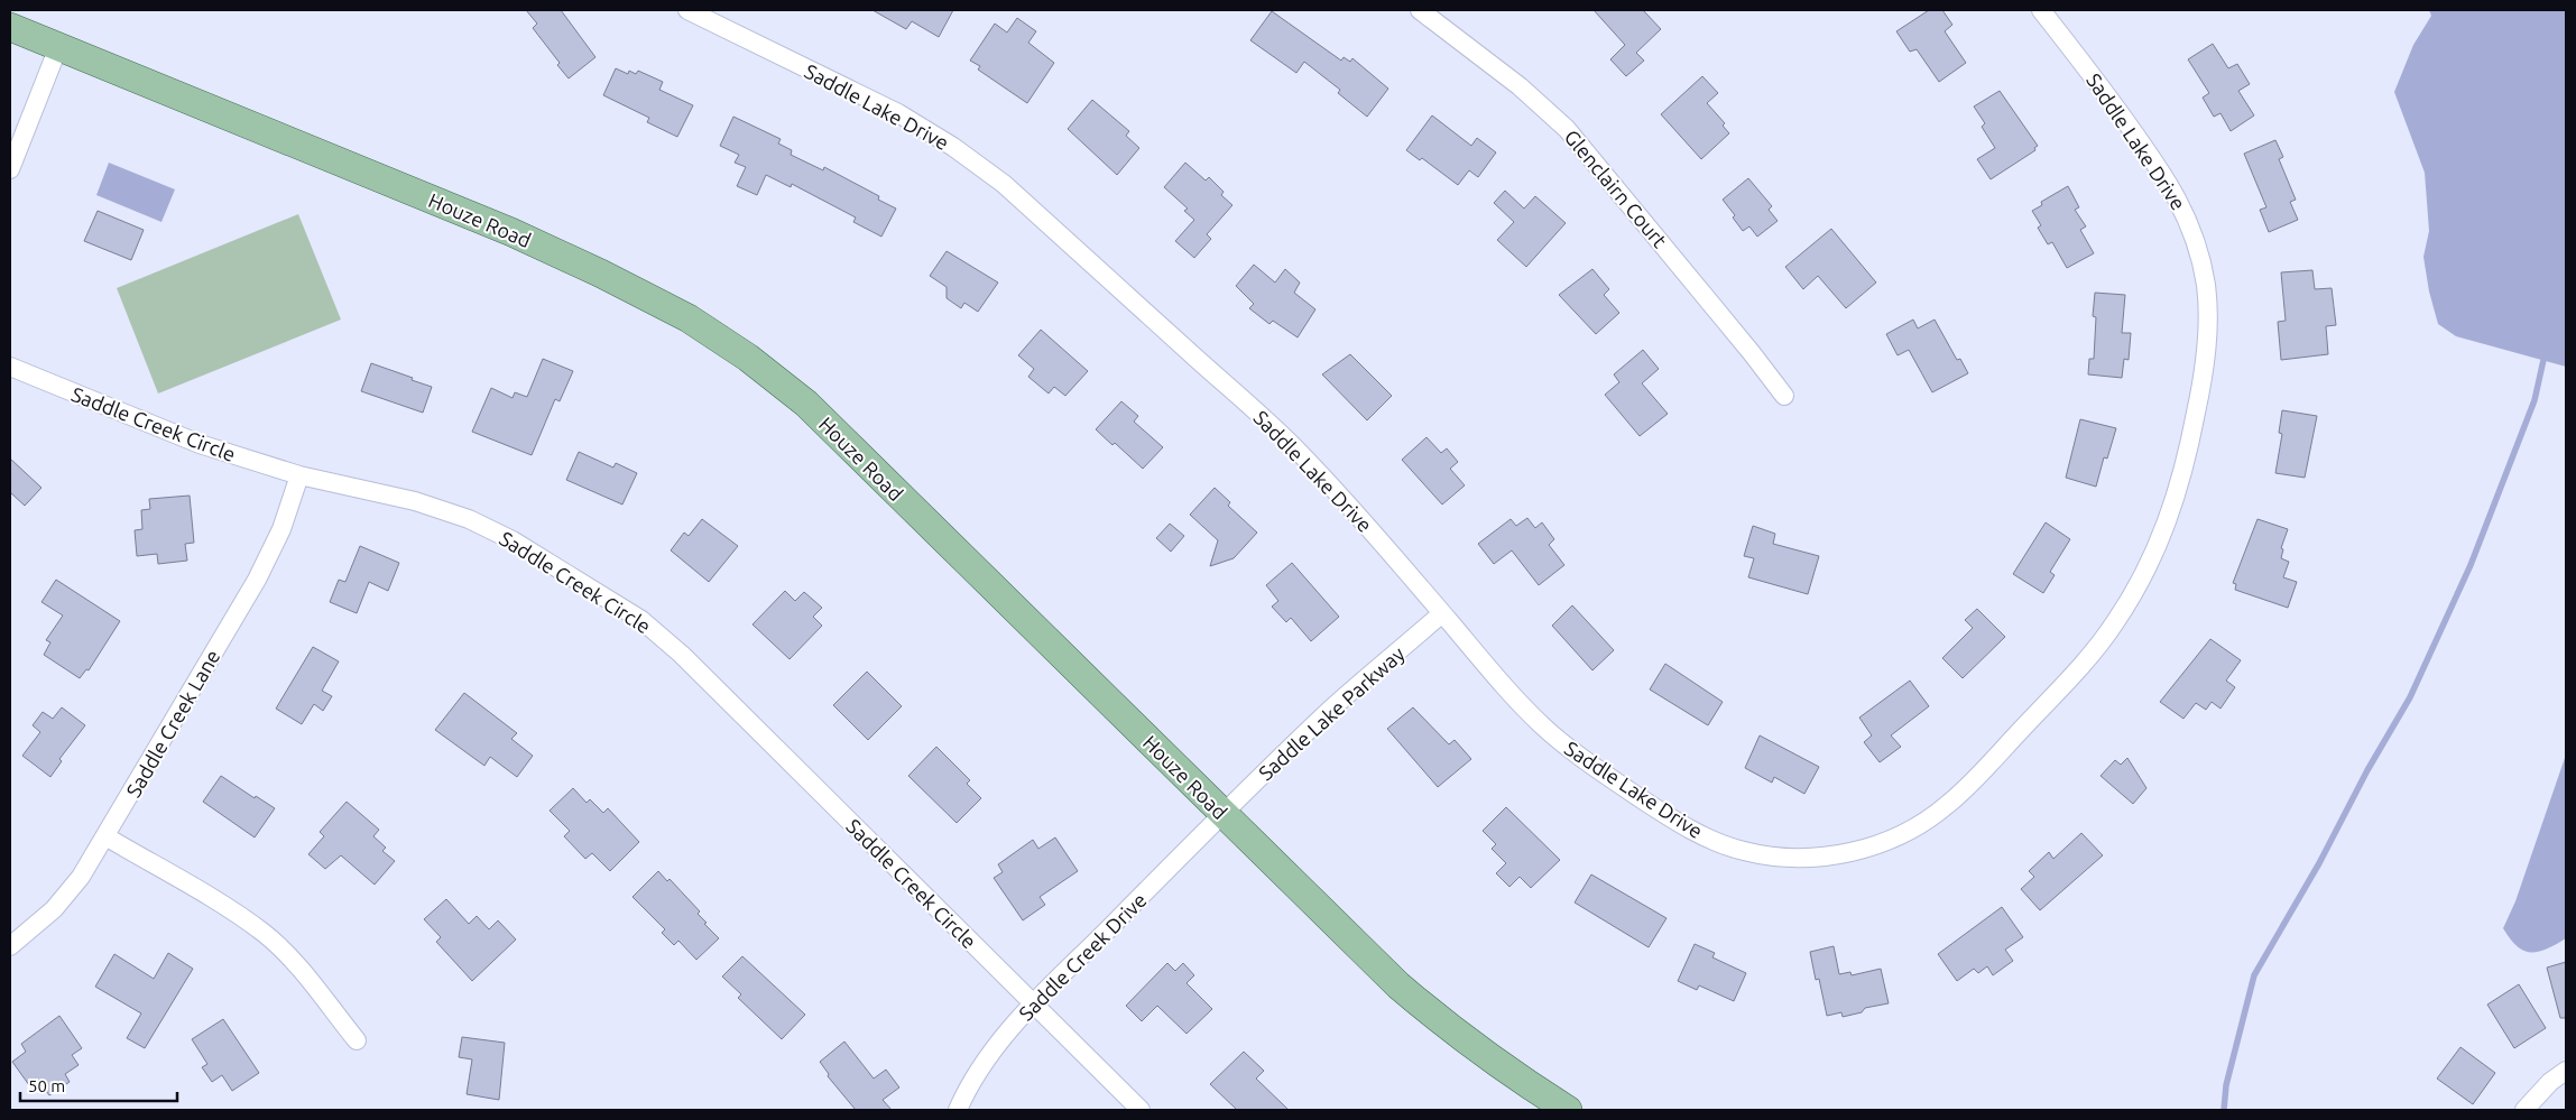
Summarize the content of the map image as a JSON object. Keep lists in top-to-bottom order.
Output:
{
  "streets": {
    "main road": ["Houze Road"],
    "street": [
      "Saddle Lake Drive",
      "Glenclairn Court",
      "Saddle Creek Circle",
      "Saddle Lake Parkway",
      "Saddle Creek Lane",
      "Saddle Creek Drive"
    ]
  },
  "crossings": [
    ["Saddle Lake Drive", "Saddle Lake Parkway"],
    ["Houze Road", "Saddle Lake Parkway"],
    ["Houze Road", "Saddle Creek Drive"],
    ["Saddle Creek Circle", "Saddle Creek Lane"],
    ["Saddle Creek Circle", "Saddle Creek Drive"],
    ["Saddle Lake Parkway", "Saddle Creek Drive"]
  ],
  "scale_bar": "50 m"
}
